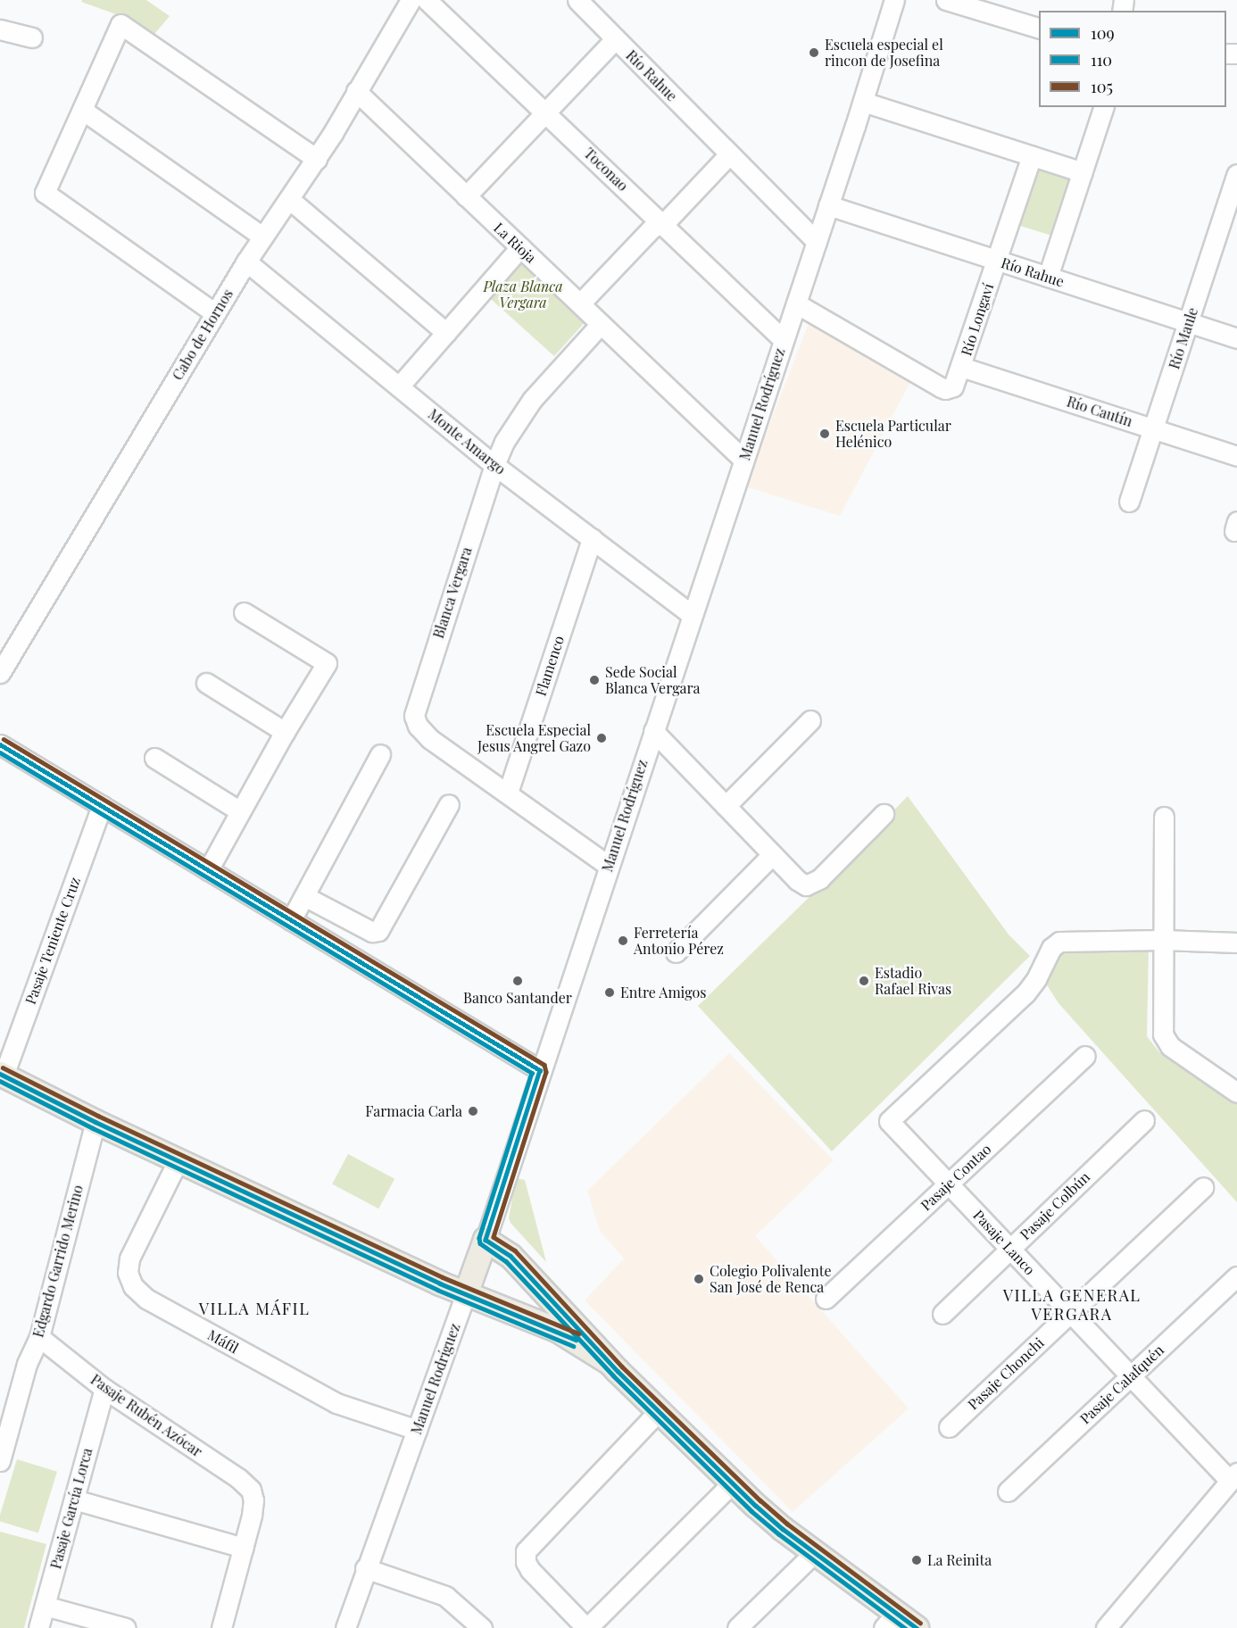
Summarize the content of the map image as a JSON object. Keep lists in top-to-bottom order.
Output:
{
  "streets": {
    "main road": ["Manuel Rodríguez"],
    "street": [
      "Río Rahue",
      "Toconao",
      "La Rioja",
      "Río Longaví",
      "Cabo de Hornos",
      "Río Maule",
      "Río Cautín",
      "Monte Amargo",
      "Blanca Vergara",
      "Flamenco",
      "Pasaje Teniente Cruz",
      "Pasaje Contao",
      "Pasaje Colbún",
      "Pasaje Lanco",
      "Edgardo Garrido Merino",
      "Máfil",
      "Pasaje Chonchi",
      "Pasaje Calafquén",
      "Pasaje Rubén Azócar",
      "Pasaje García Lorca"
    ]
  },
  "crossings": [
    ["Río Rahue", "Río Longaví"],
    ["Río Rahue", "Río Maule"],
    ["Río Rahue", "Manuel Rodríguez"],
    ["Toconao", "Manuel Rodríguez"],
    ["La Rioja", "Cabo de Hornos"],
    ["La Rioja", "Manuel Rodríguez"],
    ["La Rioja", "Blanca Vergara"],
    ["Río Longaví", "Manuel Rodríguez"],
    ["Río Longaví", "Río Cautín"],
    ["Cabo de Hornos", "Monte Amargo"],
    ["Río Maule", "Río Cautín"],
    ["Manuel Rodríguez", "Monte Amargo"],
    ["Manuel Rodríguez", "Máfil"],
    ["Monte Amargo", "Blanca Vergara"],
    ["Monte Amargo", "Flamenco"],
    ["Blanca Vergara", "Flamenco"],
    ["Pasaje Contao", "Pasaje Lanco"],
    ["Pasaje Colbún", "Pasaje Lanco"],
    ["Pasaje Lanco", "Pasaje Chonchi"],
    ["Pasaje Lanco", "Pasaje Calafquén"],
    ["Edgardo Garrido Merino", "Pasaje Rubén Azócar"],
    ["Pasaje Rubén Azócar", "Pasaje García Lorca"]
  ],
  "districts": ["VILLA GENERAL VERGARA", "VILLA MÁFIL"],
  "parks": ["Plaza Blanca Vergara"],
  "places": [
    "Escuela especial el rincon de Josefina",
    "Escuela Particular Helénico",
    "Sede Social Blanca Vergara",
    "Escuela Especial Jesus Angrel Gazo",
    "Ferretería Antonio Pérez",
    "Banco Santander",
    "Estadio Rafael Rivas",
    "Entre Amigos",
    "Farmacia Carla",
    "Colegio Polivalente San José de Renca",
    "La Reinita"
  ],
  "lines": ["transit line 105", "transit line 109", "transit line 110"],
  "legend": ["109", "110", "105"]
}
